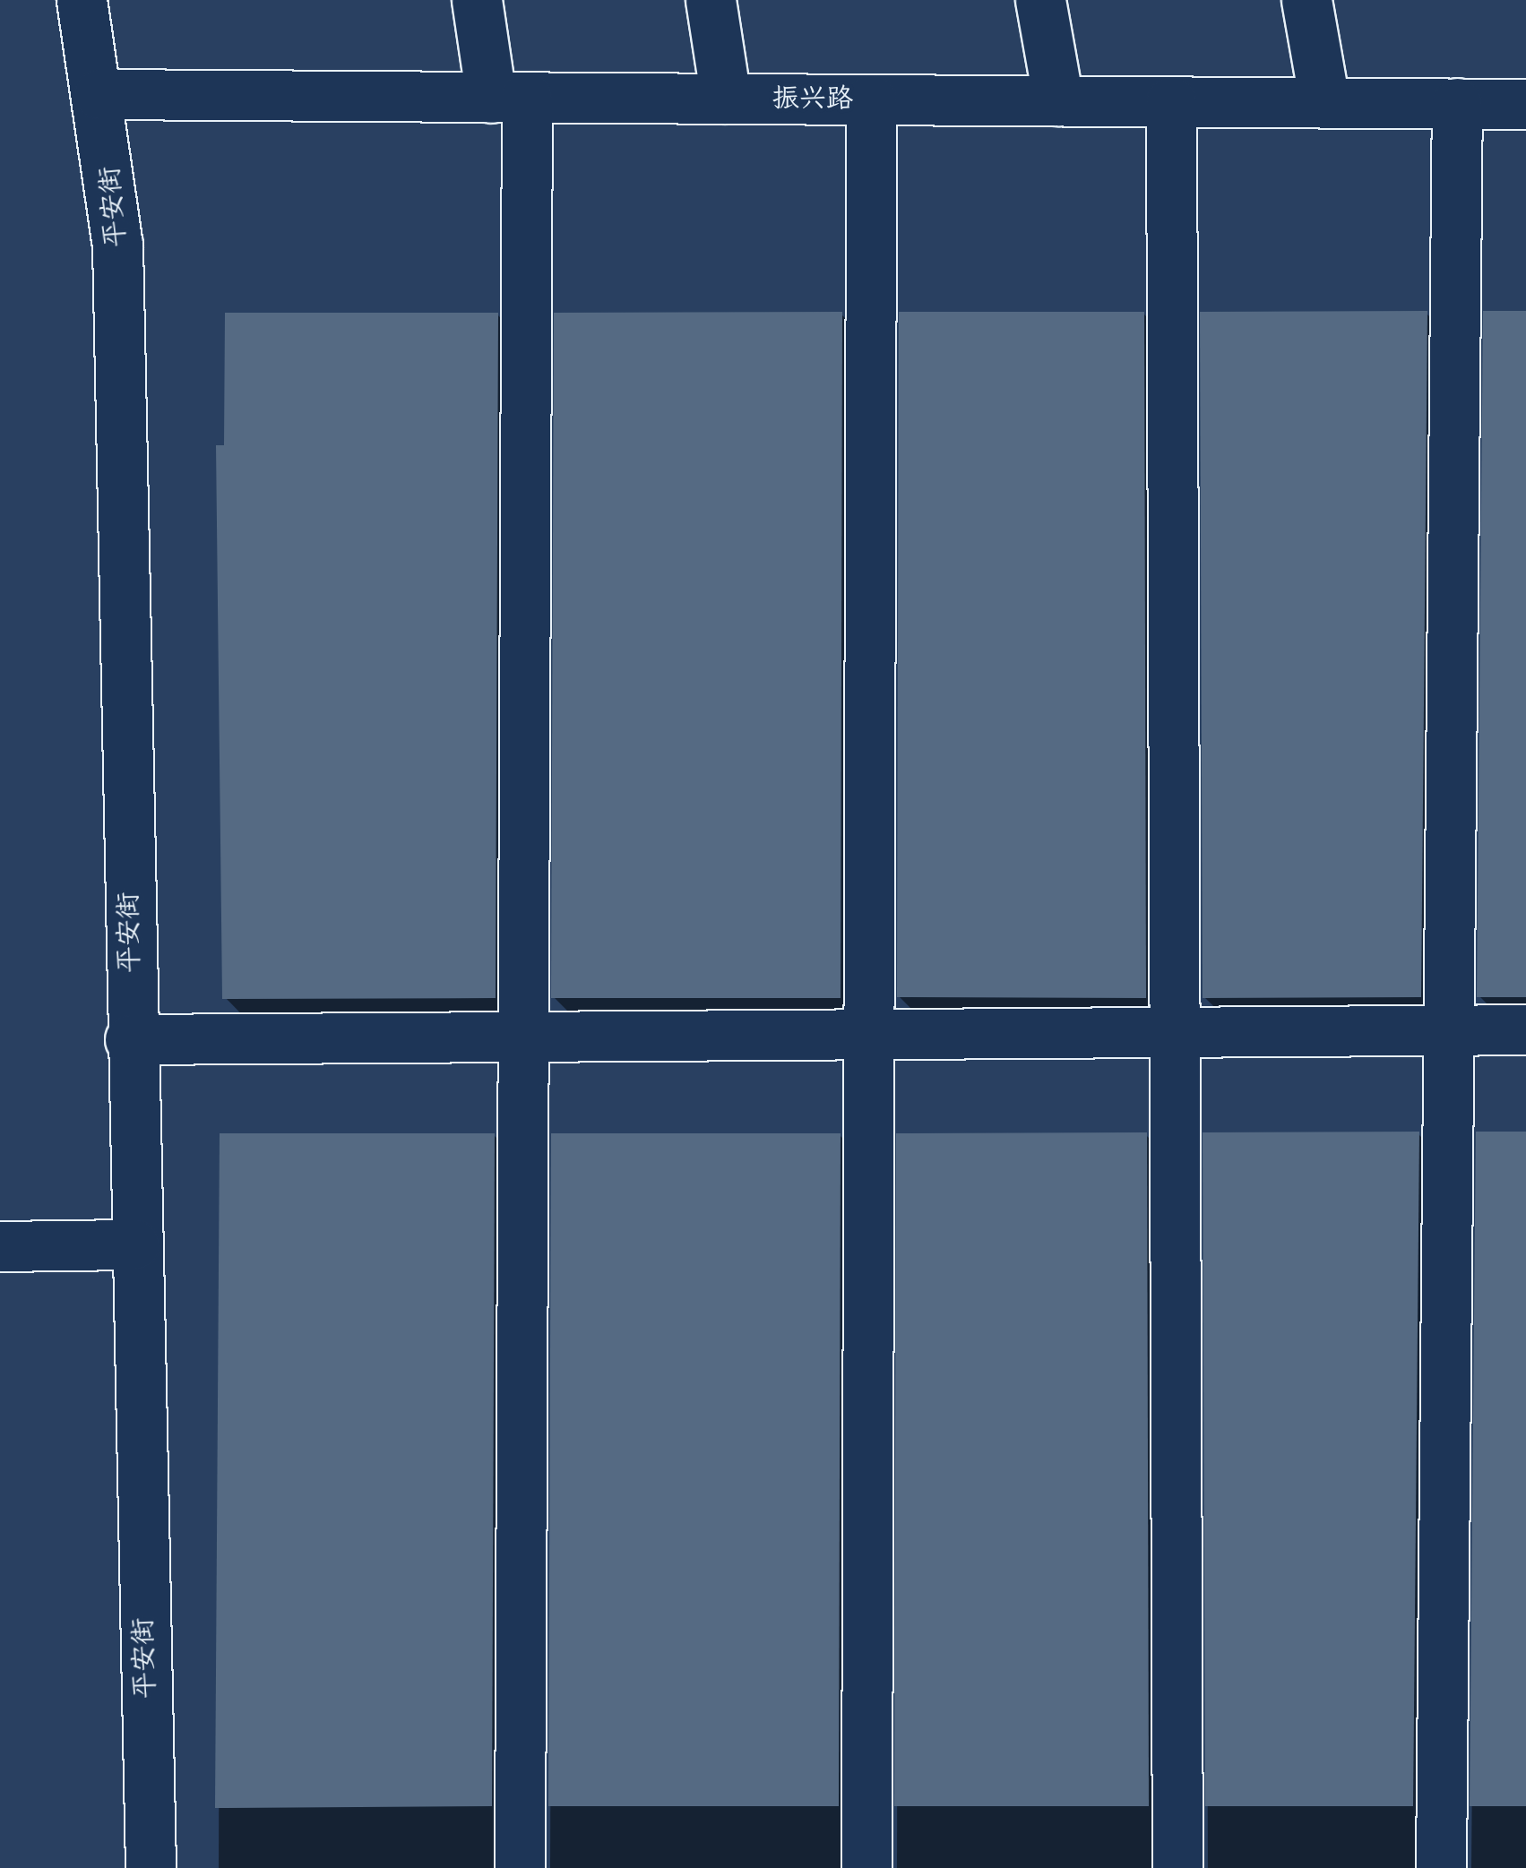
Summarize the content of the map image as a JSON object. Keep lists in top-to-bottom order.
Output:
{
  "streets": {
    "street": ["振兴路", "平安街"]
  },
  "crossings": [
    ["振兴路", "平安街"]
  ]
}
